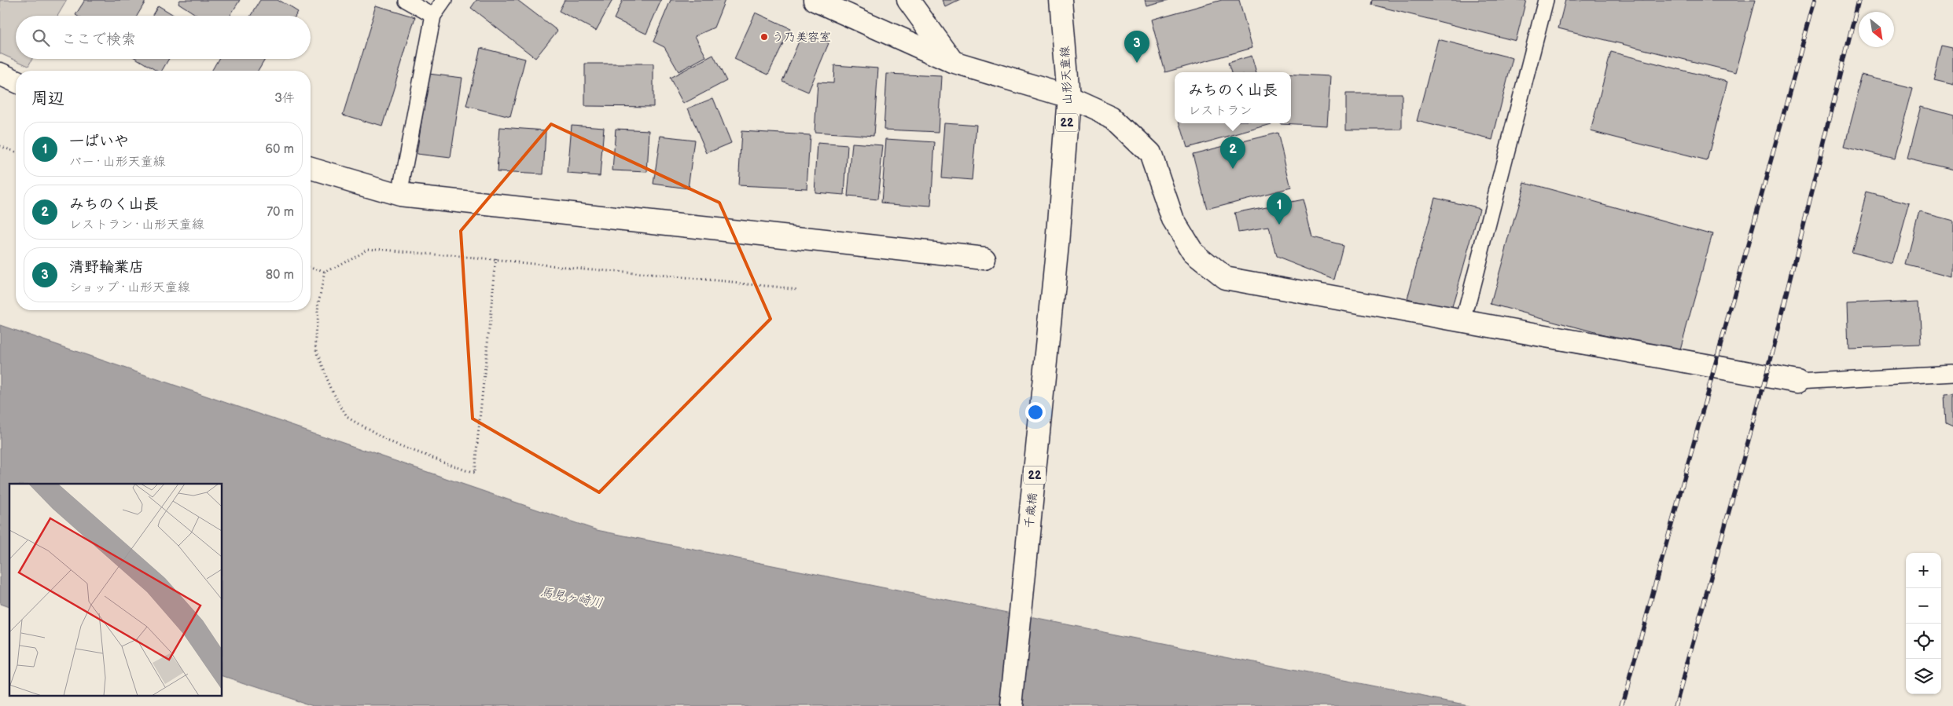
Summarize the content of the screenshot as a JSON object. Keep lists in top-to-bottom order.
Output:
{
  "streets": {
    "street": ["山形天童線", "22", "千歳橋"]
  },
  "crossings": [
    ["山形天童線", "千歳橋"]
  ],
  "water": ["馬見ヶ崎川"],
  "places": ["う乃美容室"],
  "north": "bottom right",
  "page": {
    "search": "ここで検索",
    "pins": ["3", "2", "1"],
    "heading": ["周辺", "3件"],
    "popup": ["みちのく山長", "レストラン"],
    "list": [
      {
        "mark": "1",
        "name": "一ぱいや",
        "note": "バー · 山形天童線",
        "value": "60 m"
      },
      {
        "mark": "2",
        "name": "みちのく山長",
        "note": "レストラン · 山形天童線",
        "value": "70 m"
      },
      {
        "mark": "3",
        "name": "清野輪業店",
        "note": "ショップ · 山形天童線",
        "value": "80 m"
      }
    ],
    "map_buttons": ["+", "−"]
  }
}
